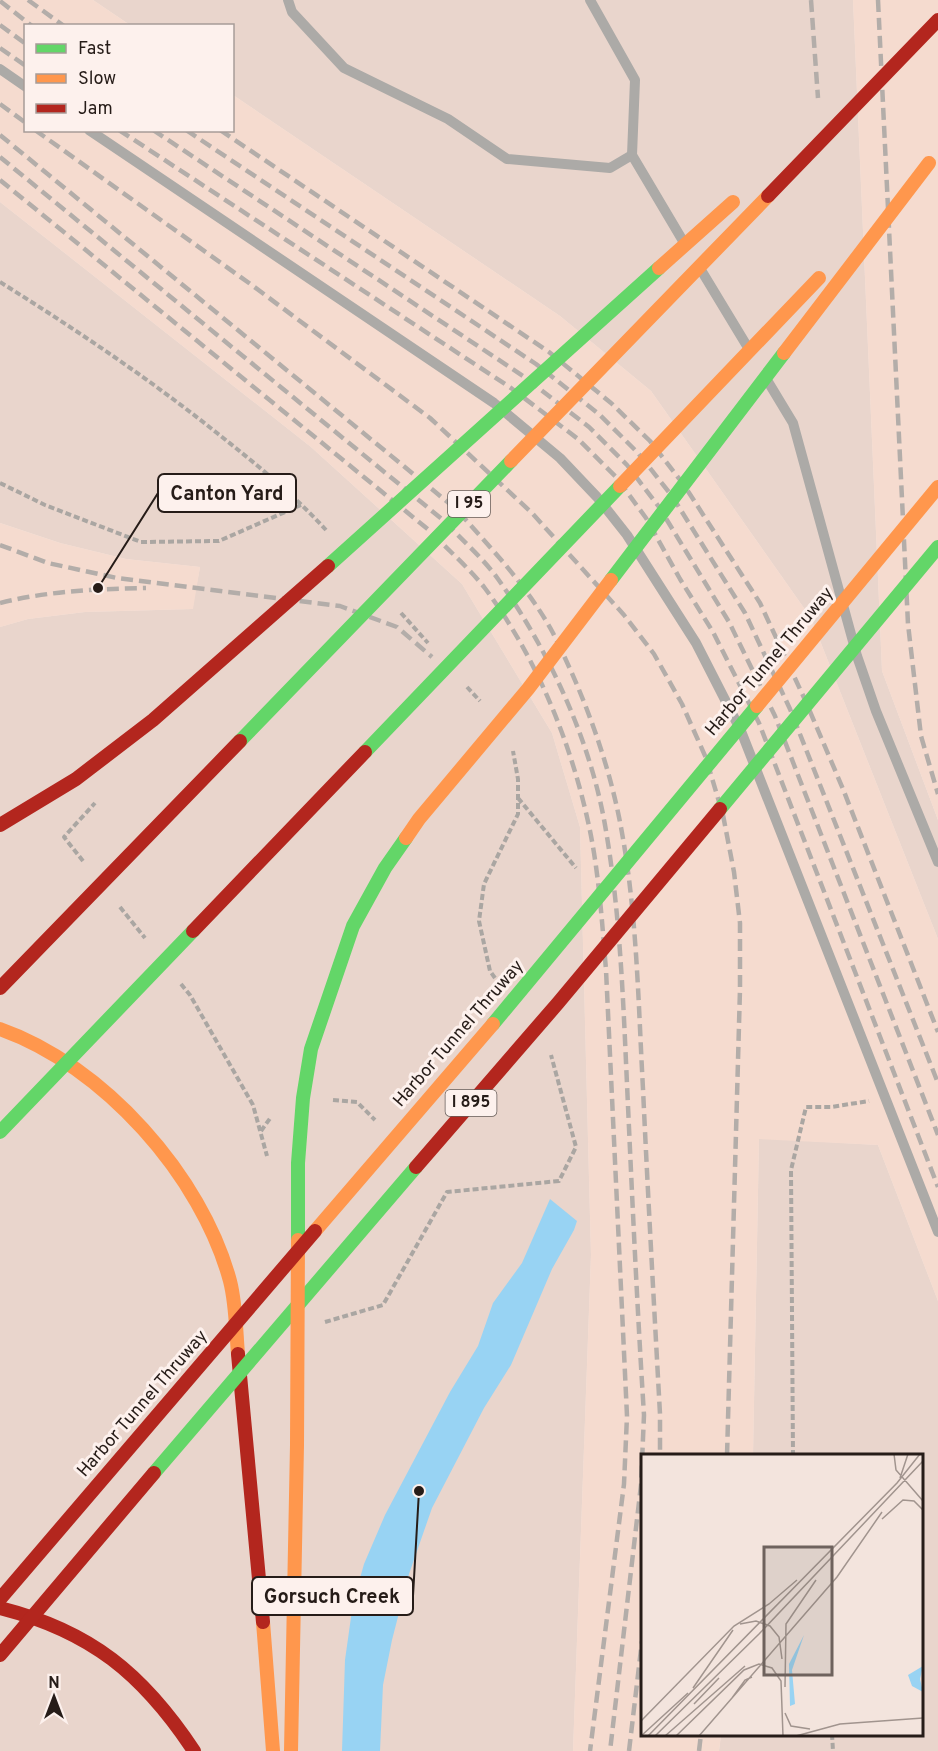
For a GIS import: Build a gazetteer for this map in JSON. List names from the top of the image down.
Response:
{
  "streets": {
    "highway": ["I 95", "Harbor Tunnel Thruway", "I 895"]
  },
  "places": ["Canton Yard", "Gorsuch Creek"],
  "legend": ["Fast", "Slow", "Jam"],
  "north": "top"
}
